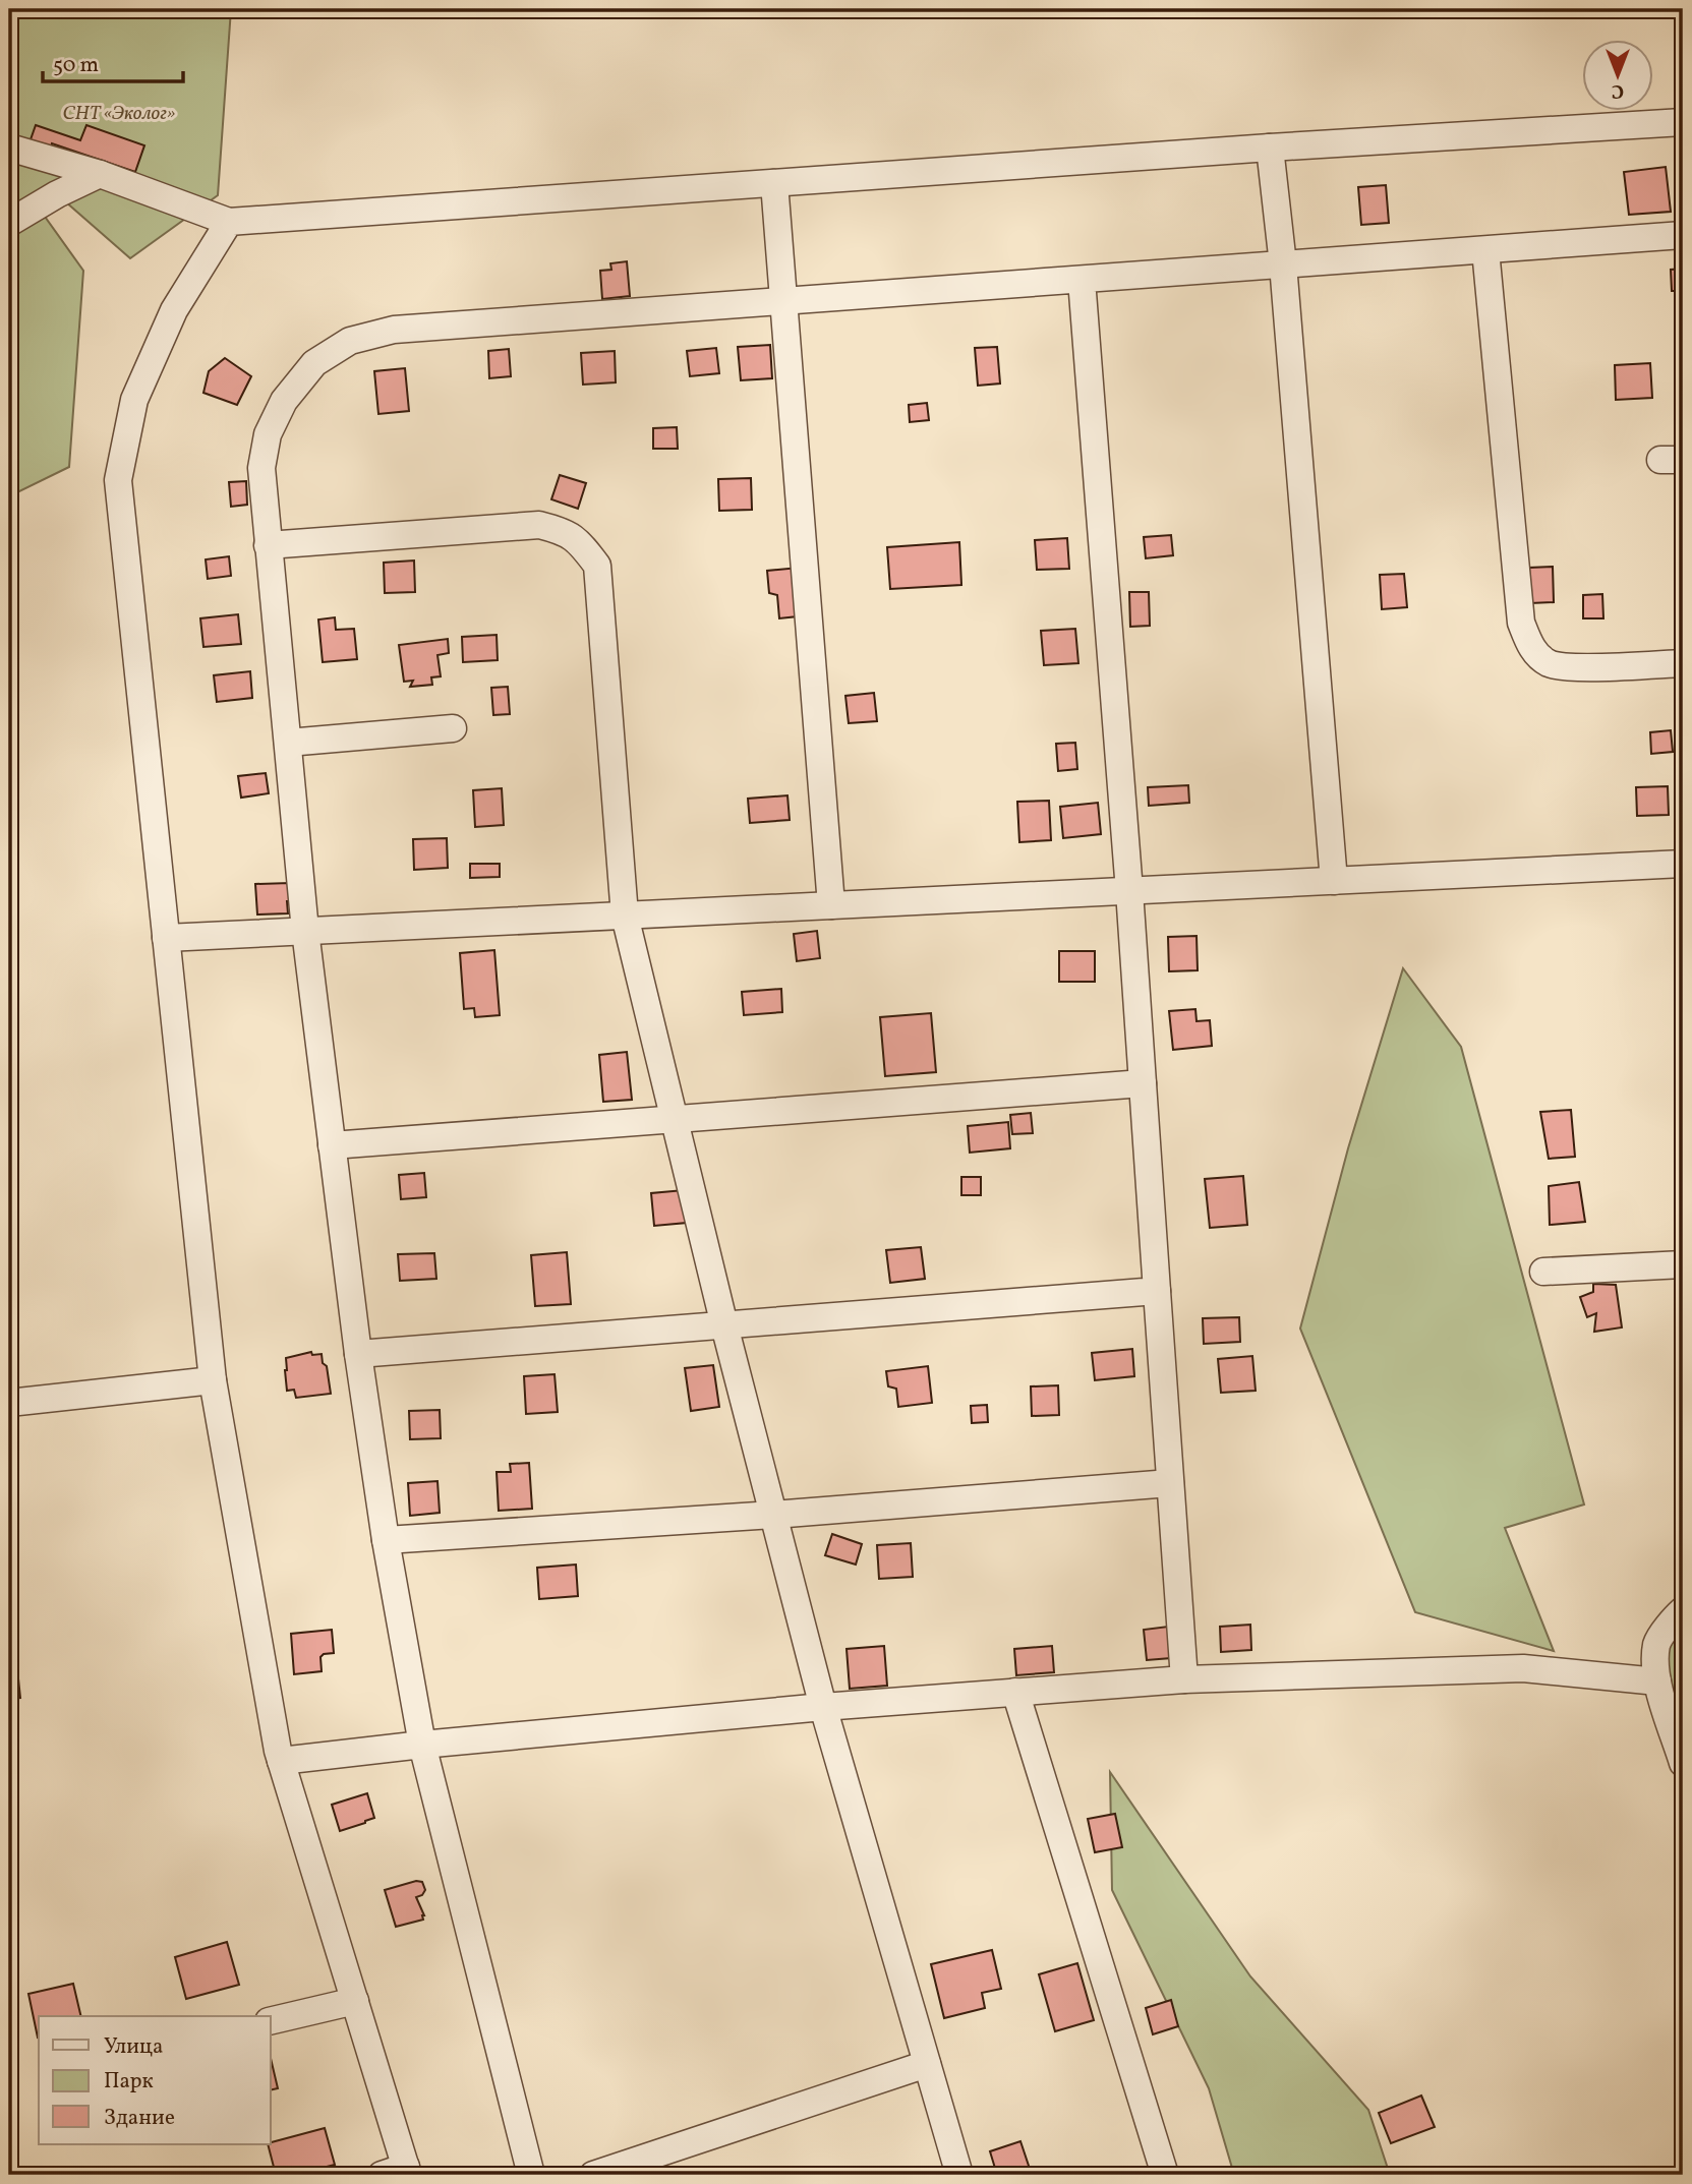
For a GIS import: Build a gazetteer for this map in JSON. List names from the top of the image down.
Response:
{
  "parks": ["СНТ «Эколог»"],
  "legend": ["Улица", "Парк", "Здание"],
  "scale_bar": "50 m",
  "north": "bottom"
}
